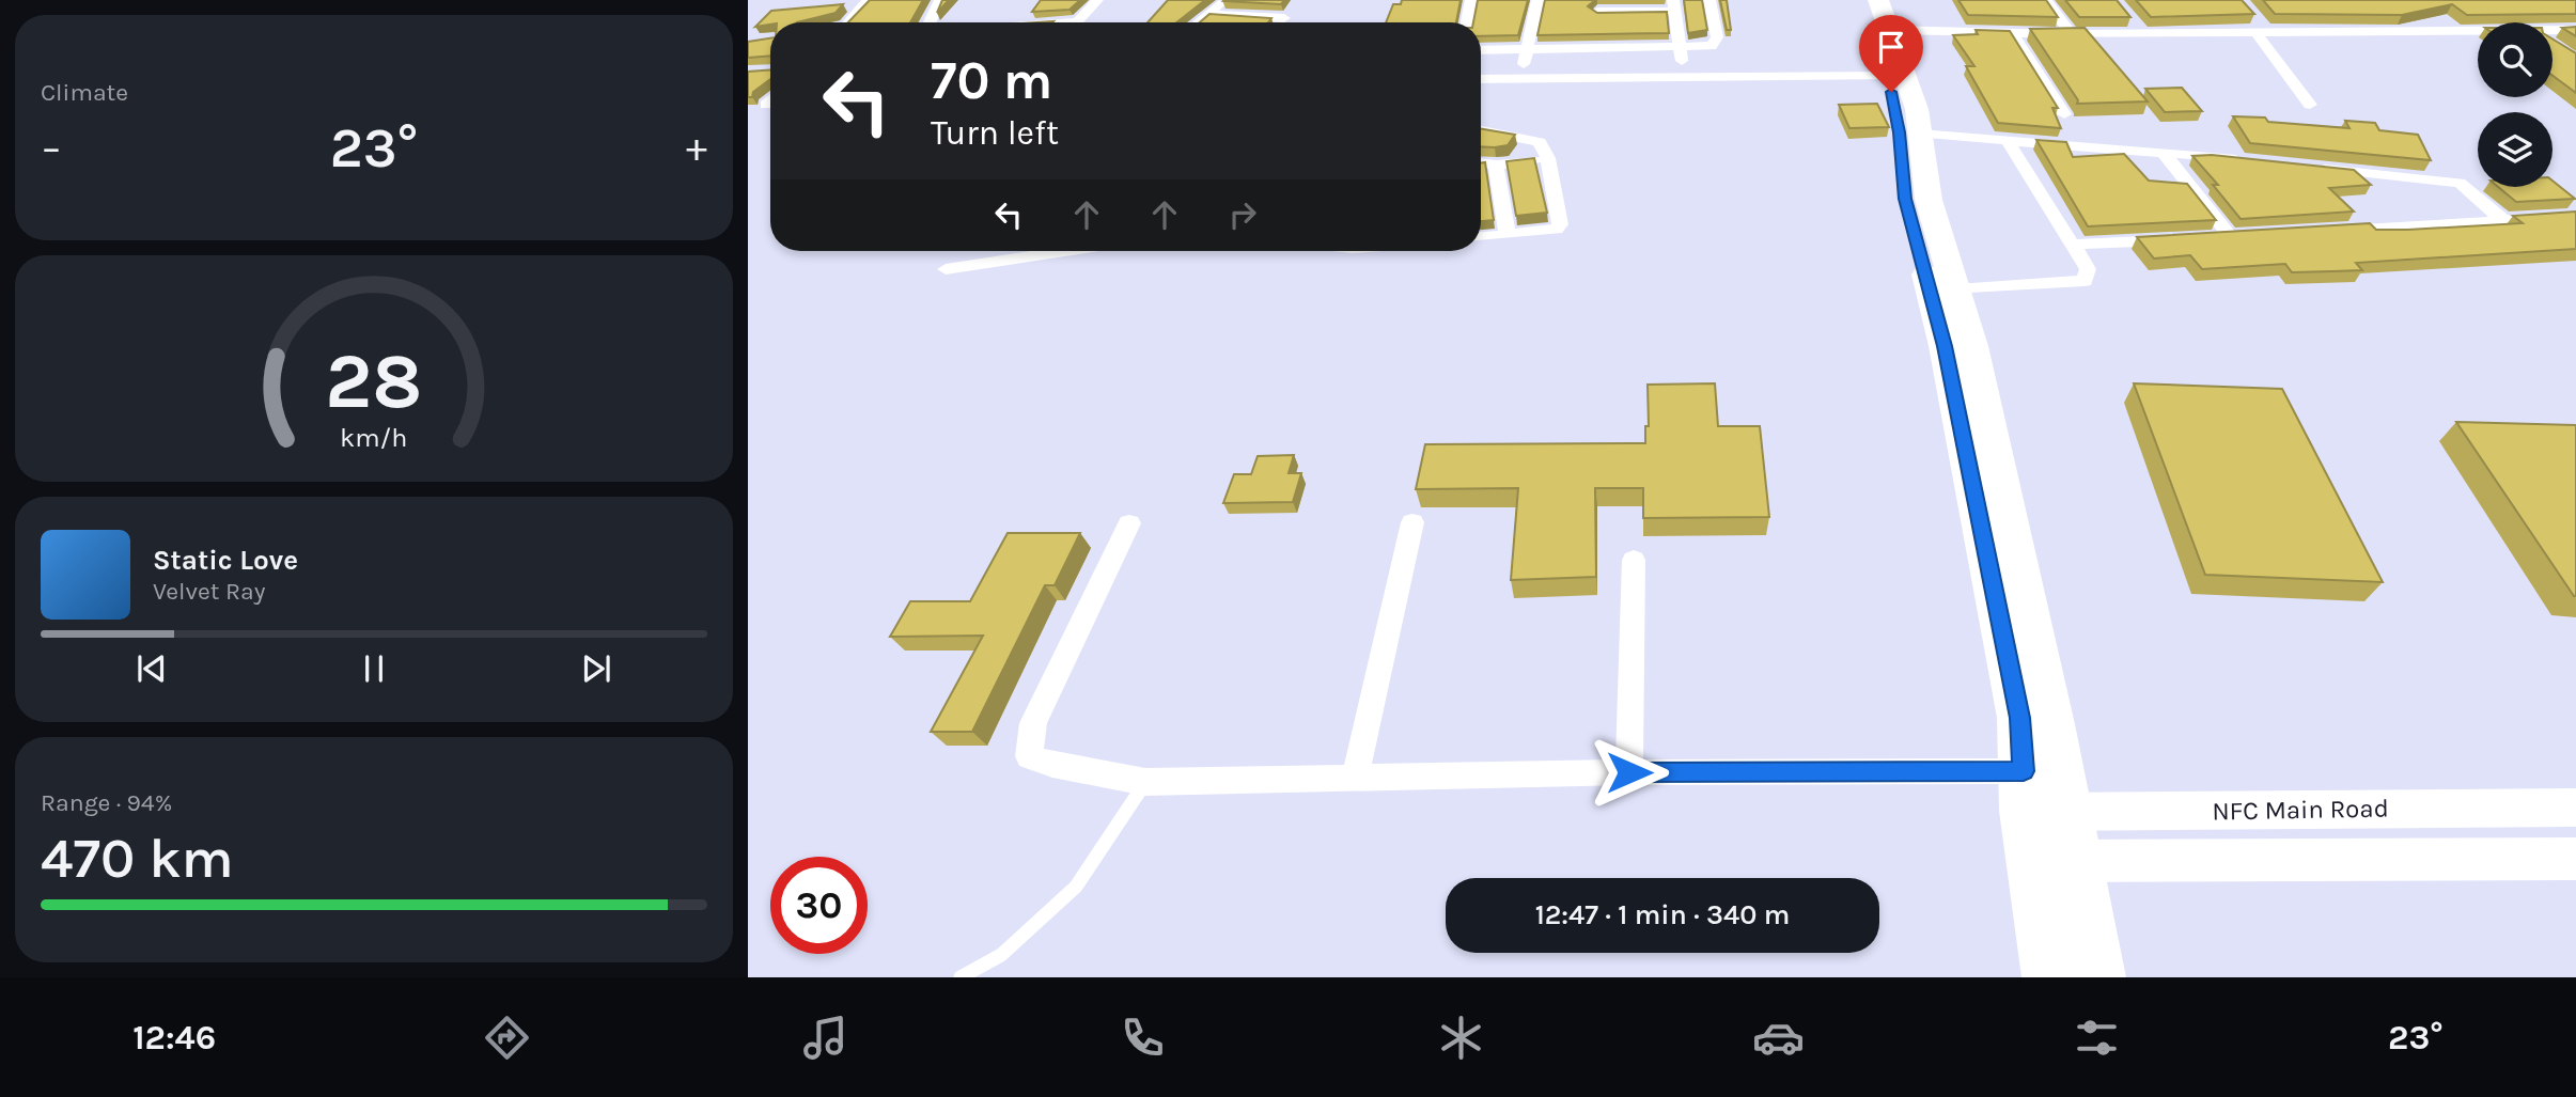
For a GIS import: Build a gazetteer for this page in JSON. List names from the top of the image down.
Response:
{
  "streets": {
    "main road": ["NFC Main Road"]
  },
  "page": {
    "tile": [
      "Climate",
      ["Range · 94%", "470 km"]
    ],
    "turn": ["70 m", "Turn left"],
    "heat": ["−", "23°", "+"],
    "song": ["Static Love", "Velvet Ray"],
    "limit": "30",
    "trip": "12:47 · 1 min · 340 m",
    "tabs": ["12:46", "23°"],
    "gauge": ["28", "km/h"]
  }
}
